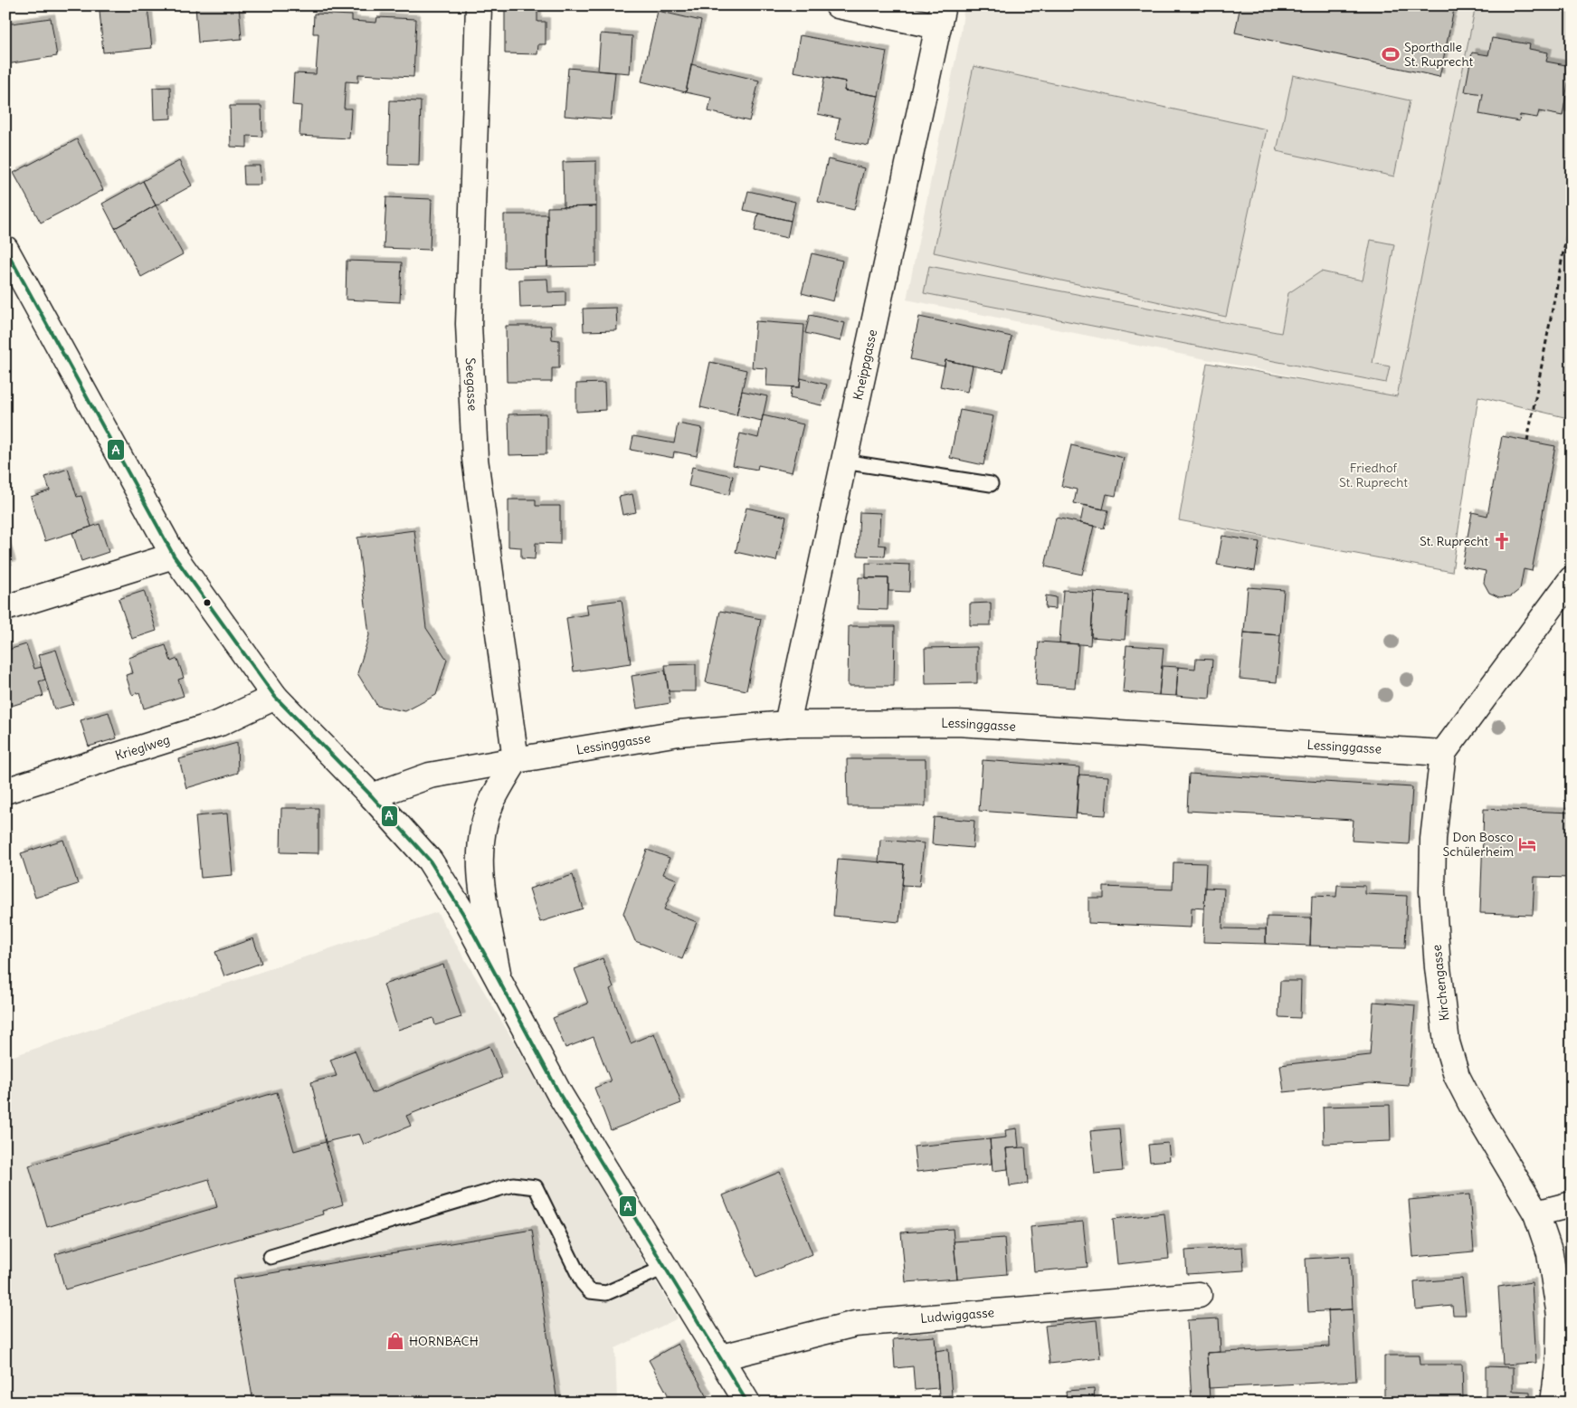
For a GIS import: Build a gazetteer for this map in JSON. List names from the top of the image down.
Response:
{
  "streets": {
    "street": [
      "Kneippgasse",
      "Seegasse",
      "Lessinggasse",
      "Krieglweg",
      "Kirchengasse",
      "Ludwiggasse"
    ]
  },
  "crossings": [
    ["Kneippgasse", "Lessinggasse"],
    ["Seegasse", "Lessinggasse"],
    ["Lessinggasse", "Kirchengasse"]
  ],
  "parks": ["Friedhof St. Ruprecht"],
  "places": {
    "sports": ["Sporthalle St. Ruprecht"],
    "church": ["St. Ruprecht"],
    "hotel": ["Don Bosco Schülerheim"],
    "shop": ["HORNBACH"]
  },
  "lines": ["transit line A"]
}
